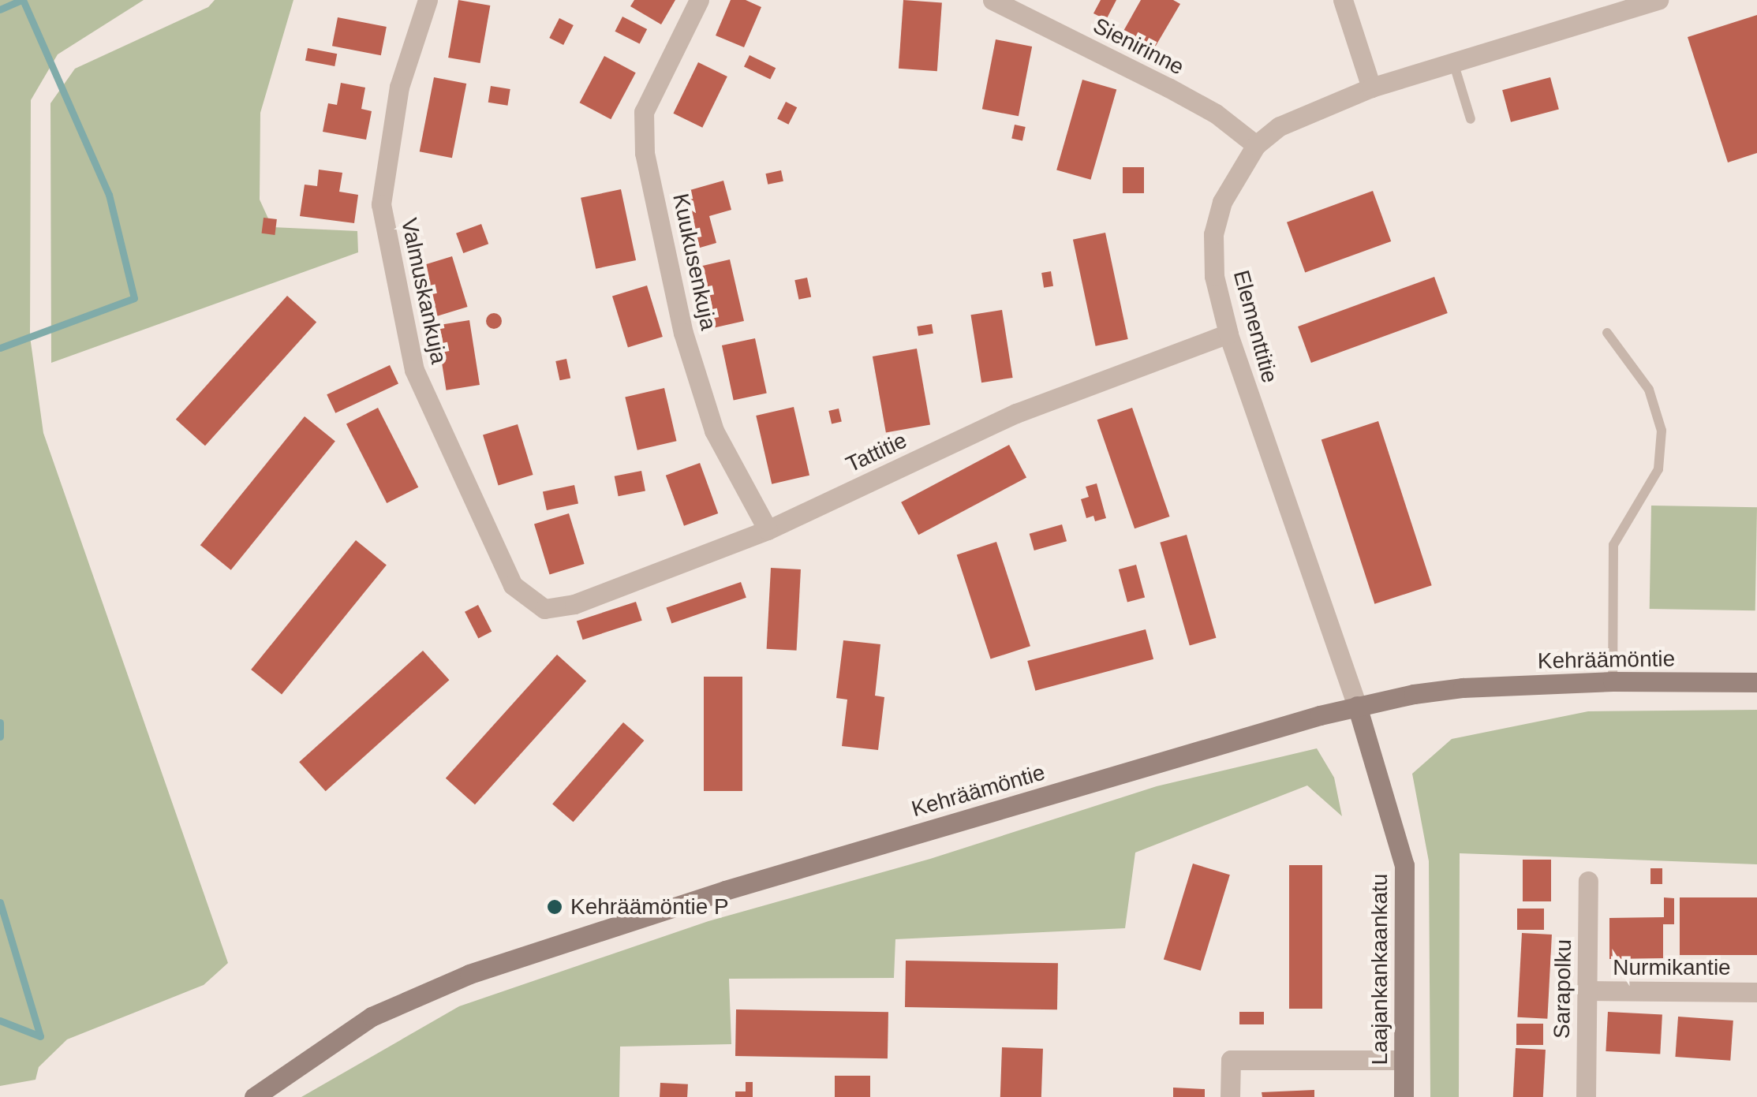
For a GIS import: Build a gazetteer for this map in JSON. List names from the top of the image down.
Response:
{
  "streets": {
    "street": [
      "Sienirinne",
      "Kuukusenkuja",
      "Valmuskankuja",
      "Elementtitie",
      "Tattitie",
      "Kehräämöntie",
      "Nurmikantie",
      "Laajankankaankatu",
      "Sarapolku"
    ]
  },
  "crossings": [
    ["Sienirinne", "Elementtitie"],
    ["Kuukusenkuja", "Tattitie"],
    ["Valmuskankuja", "Tattitie"],
    ["Elementtitie", "Tattitie"],
    ["Elementtitie", "Kehräämöntie"],
    ["Elementtitie", "Laajankankaankatu"],
    ["Kehräämöntie", "Laajankankaankatu"],
    ["Nurmikantie", "Sarapolku"]
  ],
  "places": ["Kehräämöntie P"]
}
